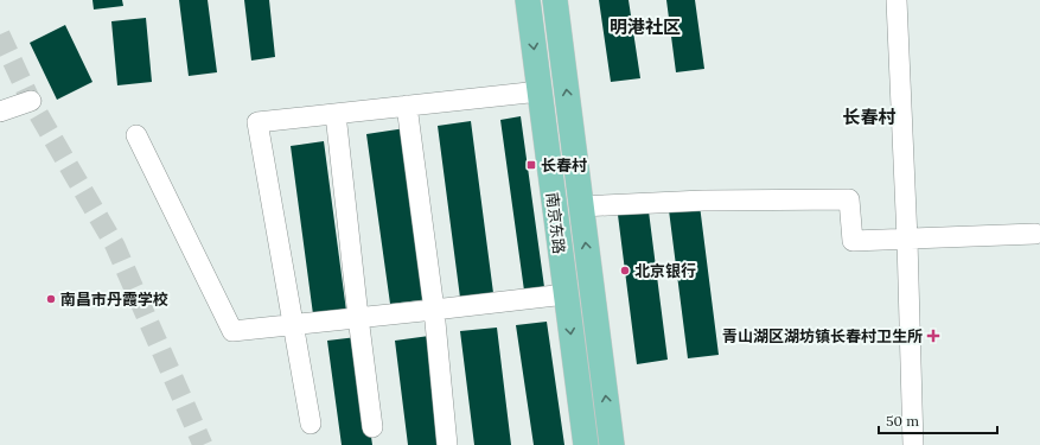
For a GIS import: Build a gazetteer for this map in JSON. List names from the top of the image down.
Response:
{
  "streets": {
    "main road": ["南京东路"]
  },
  "districts": ["明港社区", "长春村"],
  "places": {
    "transit": ["长春村"],
    "other": ["北京银行", "南昌市丹霞学校"],
    "health": ["青山湖区湖坊镇长春村卫生所"]
  },
  "scale_bar": "50 m"
}
